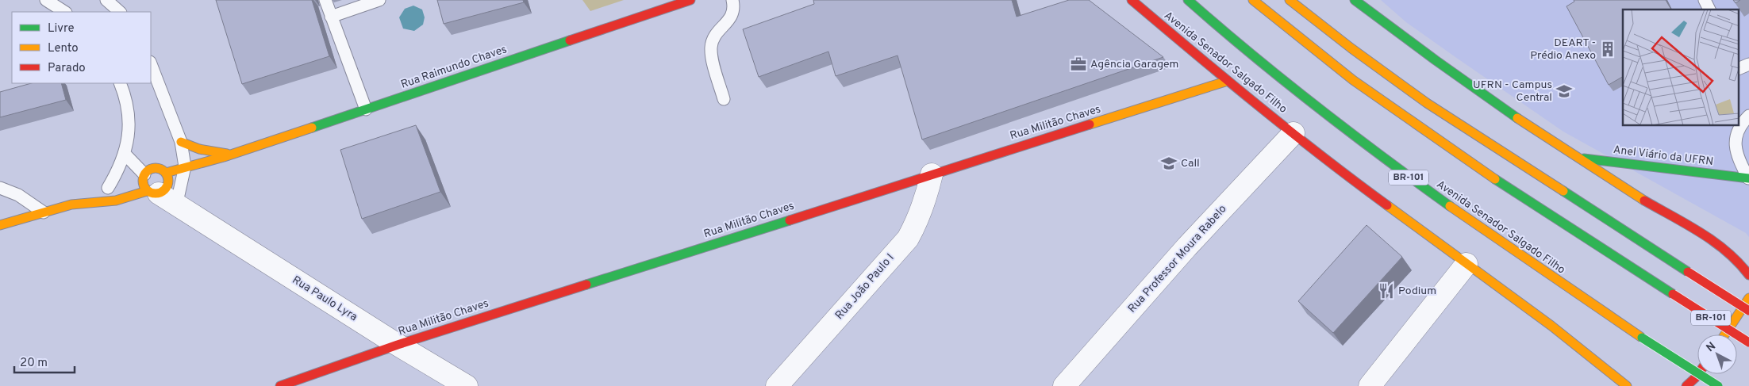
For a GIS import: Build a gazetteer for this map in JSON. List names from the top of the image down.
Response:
{
  "streets": {
    "main road": [
      "Avenida Senador Salgado Filho",
      "Rua Raimundo Chaves",
      "Rua Militão Chaves",
      "Anel Viário da UFRN",
      "BR-101"
    ],
    "street": ["Rua Professor Moura Rabelo", "Rua João Paulo I", "Rua Paulo Lyra"]
  },
  "crossings": [
    ["Avenida Senador Salgado Filho", "Rua Militão Chaves"],
    ["Avenida Senador Salgado Filho", "Rua Professor Moura Rabelo"],
    ["Rua Raimundo Chaves", "Rua Paulo Lyra"],
    ["Rua Militão Chaves", "Rua João Paulo I"],
    ["Rua Militão Chaves", "Rua Paulo Lyra"]
  ],
  "places": {
    "building": ["DEART - Prédio Anexo"],
    "office": ["Agência Garagem"],
    "school or university": ["UFRN - Campus Central", "Call"],
    "restaurant": ["Podium"]
  },
  "legend": ["Livre", "Lento", "Parado"],
  "scale_bar": "20 m",
  "north": "top left"
}
